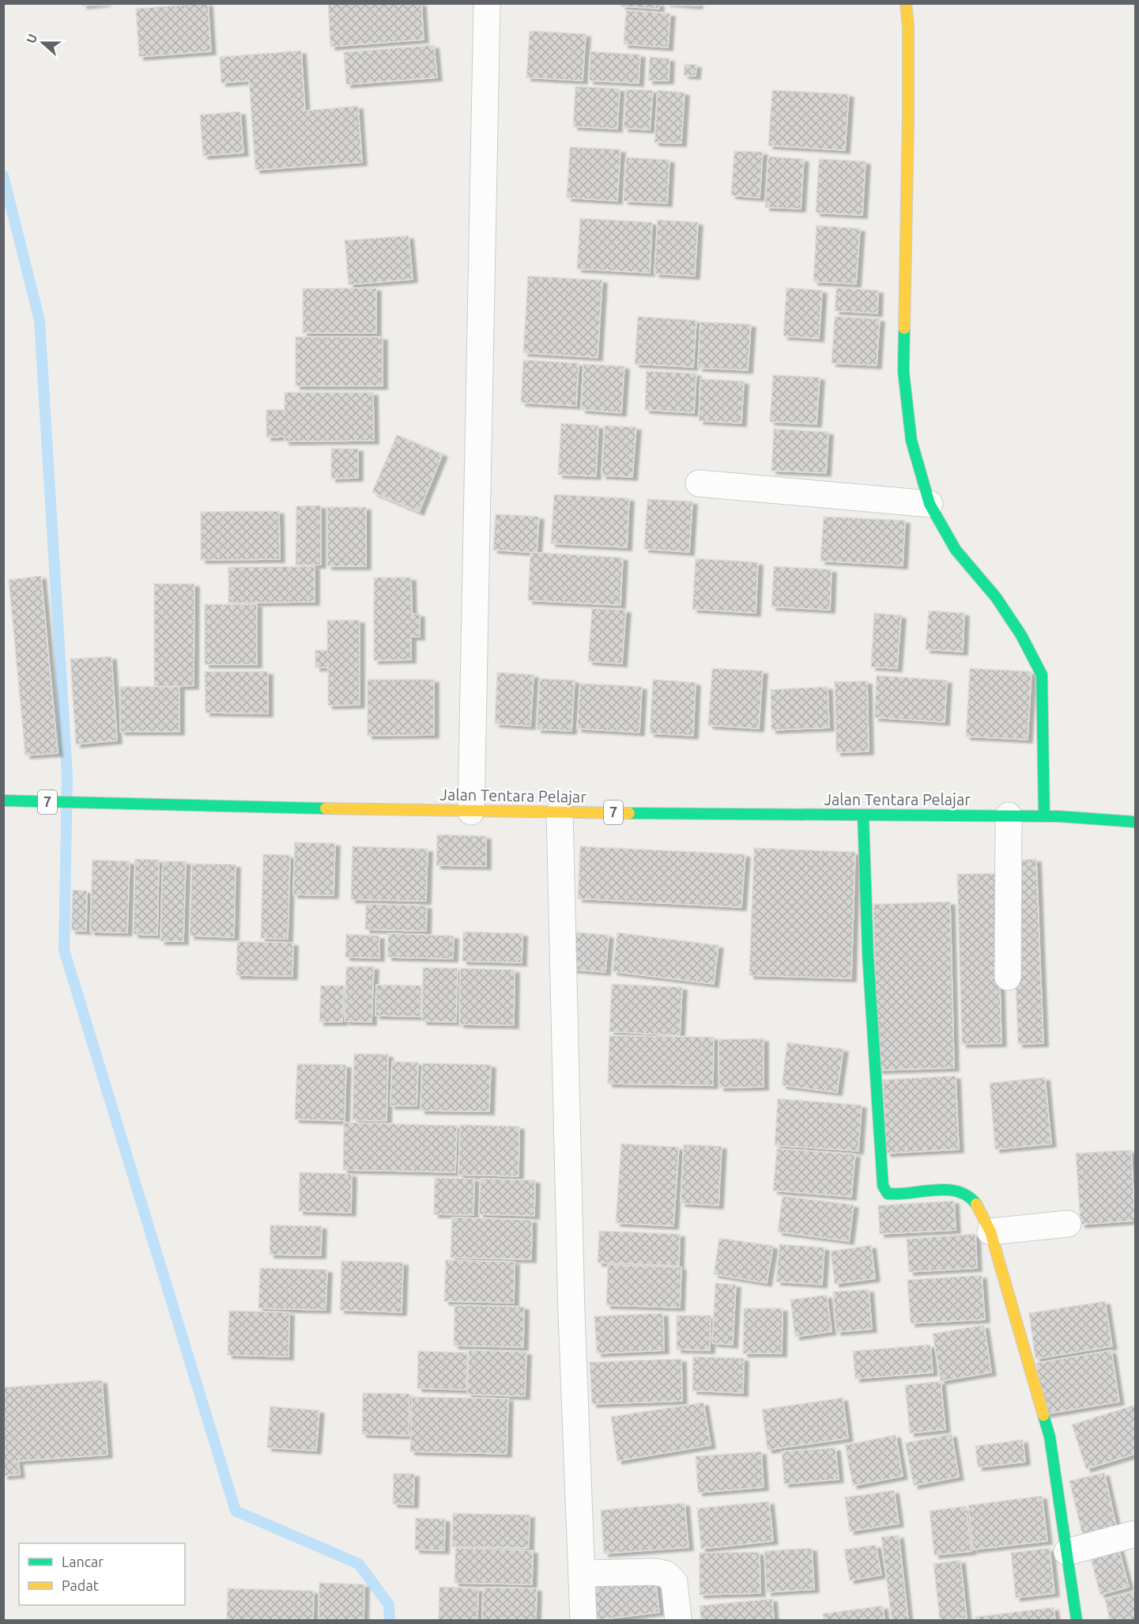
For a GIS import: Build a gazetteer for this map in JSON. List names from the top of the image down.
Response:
{
  "streets": {
    "main road": ["Jalan Tentara Pelajar", "7"]
  },
  "legend": ["Lancar", "Padat"],
  "north": "left"
}
